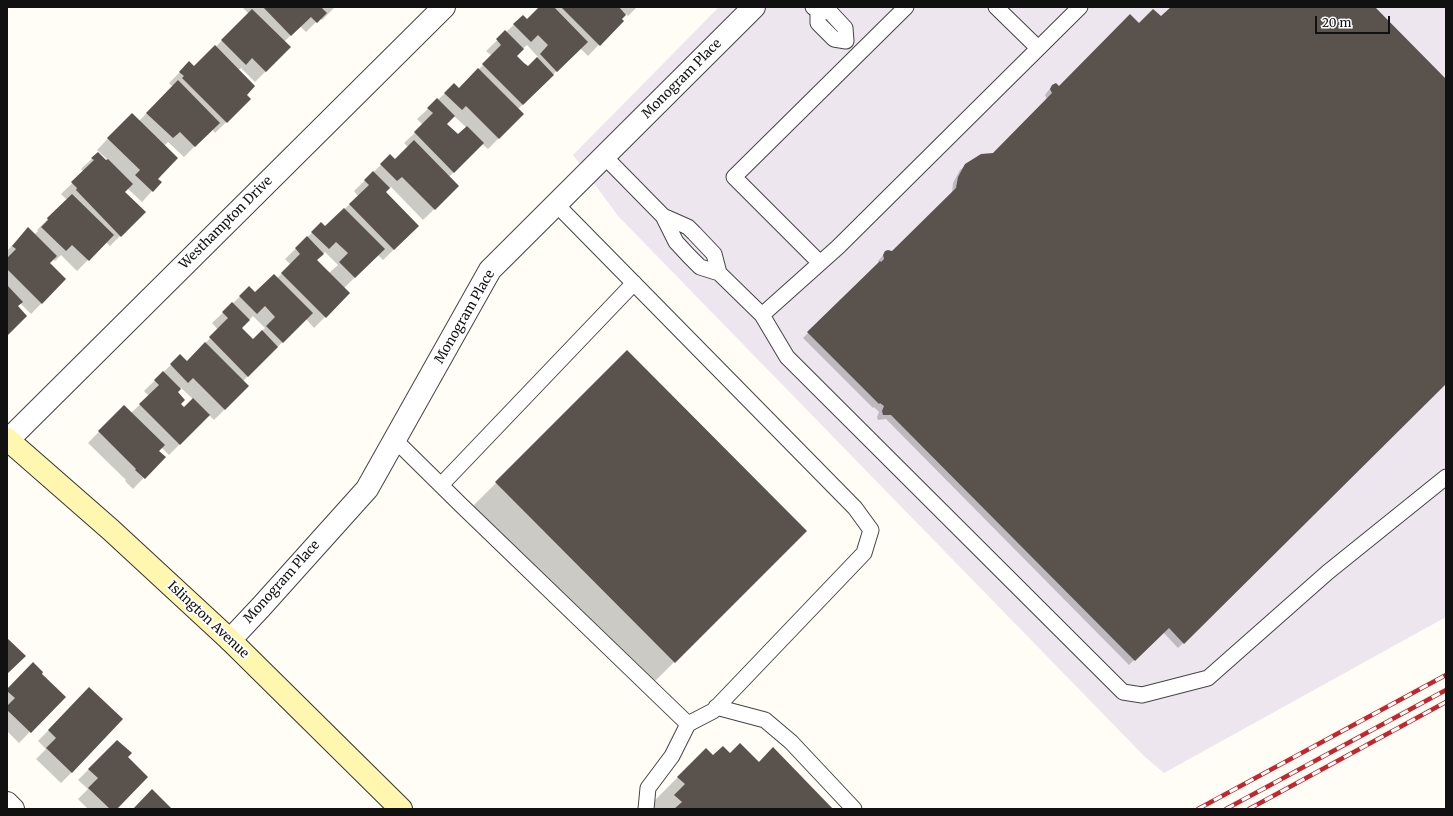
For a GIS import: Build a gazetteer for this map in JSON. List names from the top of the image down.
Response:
{
  "streets": {
    "main road": ["Islington Avenue"],
    "street": ["Monogram Place", "Westhampton Drive"]
  },
  "crossings": [
    ["Monogram Place", "Islington Avenue"],
    ["Westhampton Drive", "Islington Avenue"]
  ],
  "scale_bar": "20 m"
}
